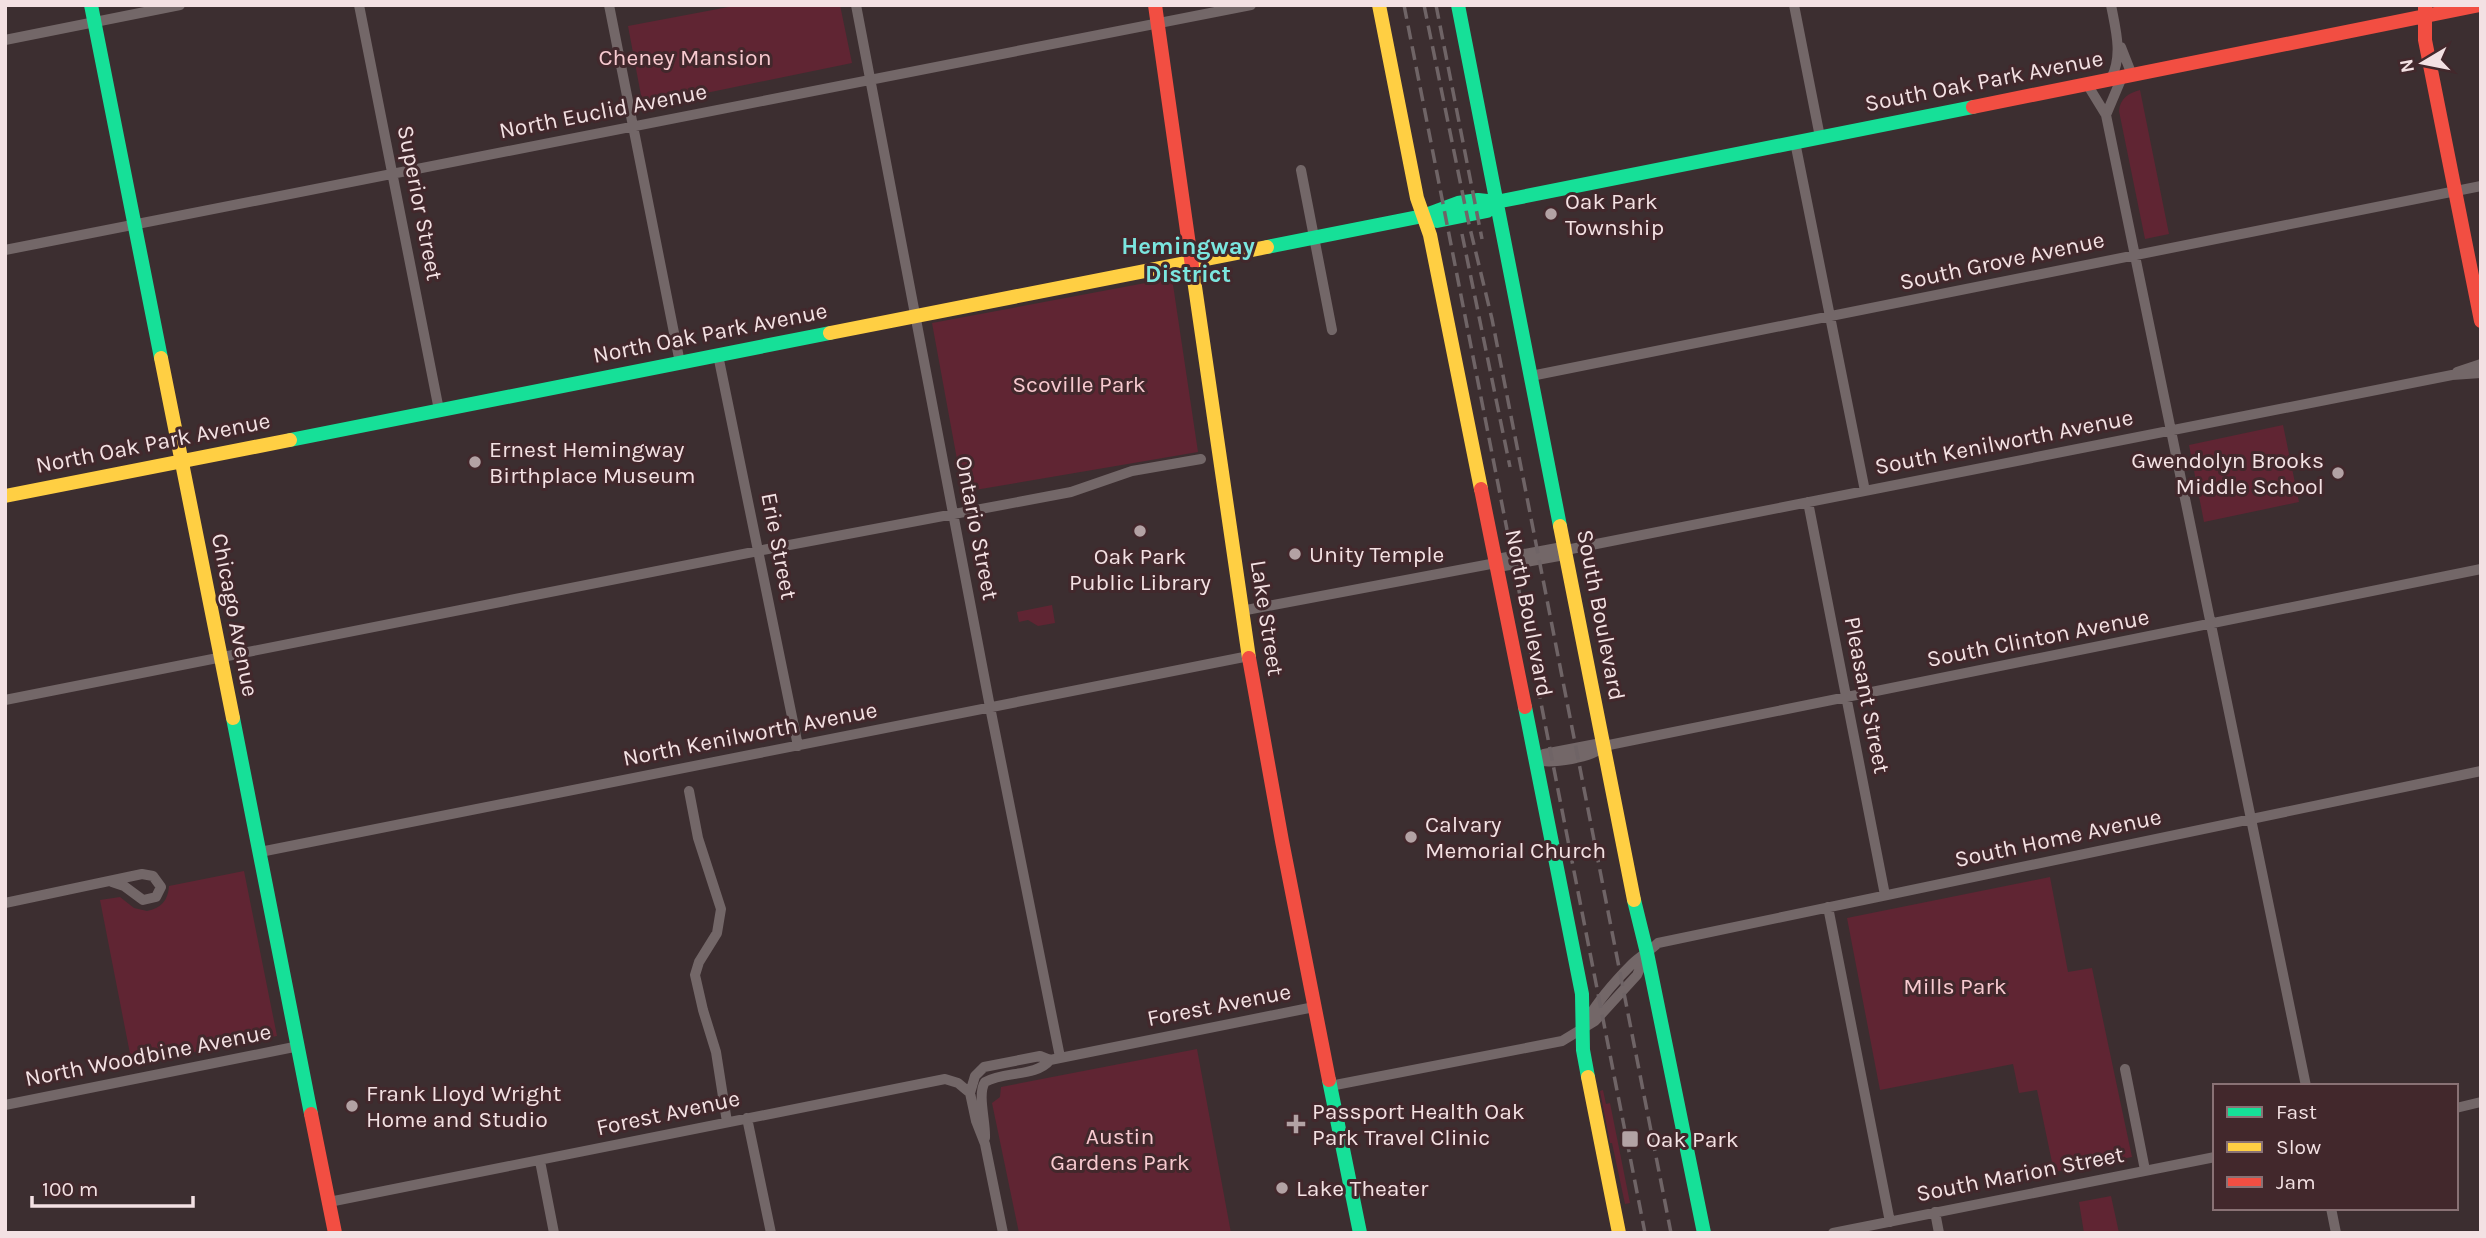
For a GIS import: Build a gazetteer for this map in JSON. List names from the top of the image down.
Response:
{
  "streets": {
    "street": [
      "South Oak Park Avenue",
      "North Euclid Avenue",
      "Superior Street",
      "South Grove Avenue",
      "North Oak Park Avenue",
      "South Kenilworth Avenue",
      "Ontario Street",
      "Erie Street",
      "North Boulevard",
      "Chicago Avenue",
      "South Boulevard",
      "Lake Street",
      "South Clinton Avenue",
      "Pleasant Street",
      "North Kenilworth Avenue",
      "South Home Avenue",
      "Forest Avenue",
      "North Woodbine Avenue",
      "South Marion Street"
    ]
  },
  "crossings": [
    ["South Oak Park Avenue", "North Oak Park Avenue"],
    ["South Oak Park Avenue", "South Boulevard"],
    ["North Euclid Avenue", "Superior Street"],
    ["North Euclid Avenue", "Ontario Street"],
    ["North Euclid Avenue", "Chicago Avenue"],
    ["North Euclid Avenue", "Lake Street"],
    ["Superior Street", "North Oak Park Avenue"],
    ["South Grove Avenue", "South Boulevard"],
    ["North Oak Park Avenue", "Ontario Street"],
    ["North Oak Park Avenue", "Erie Street"],
    ["North Oak Park Avenue", "North Boulevard"],
    ["North Oak Park Avenue", "Chicago Avenue"],
    ["North Oak Park Avenue", "South Boulevard"],
    ["North Oak Park Avenue", "Lake Street"],
    ["South Kenilworth Avenue", "South Boulevard"],
    ["South Kenilworth Avenue", "Pleasant Street"],
    ["Ontario Street", "North Kenilworth Avenue"],
    ["Ontario Street", "Forest Avenue"],
    ["Erie Street", "North Kenilworth Avenue"],
    ["North Boulevard", "South Clinton Avenue"],
    ["North Boulevard", "South Home Avenue"],
    ["Chicago Avenue", "North Kenilworth Avenue"],
    ["Chicago Avenue", "Forest Avenue"],
    ["Chicago Avenue", "North Woodbine Avenue"],
    ["South Boulevard", "South Clinton Avenue"],
    ["South Boulevard", "South Home Avenue"],
    ["Lake Street", "North Kenilworth Avenue"],
    ["Lake Street", "Forest Avenue"],
    ["South Clinton Avenue", "Pleasant Street"],
    ["Pleasant Street", "South Home Avenue"]
  ],
  "districts": ["Hemingway District"],
  "parks": [
    "Cheney Mansion",
    "Scoville Park",
    "Mills Park",
    "Austin Gardens Park"
  ],
  "places": {
    "other": [
      "Oak Park Township",
      "Ernest Hemingway Birthplace Museum",
      "Gwendolyn Brooks Middle School",
      "Oak Park Public Library",
      "Unity Temple",
      "Calvary Memorial Church",
      "Frank Lloyd Wright Home and Studio",
      "Lake Theater"
    ],
    "health": ["Passport Health Oak Park Travel Clinic"],
    "transit": ["Oak Park"]
  },
  "legend": ["Fast", "Slow", "Jam"],
  "scale_bar": "100 m",
  "north": "left"
}
